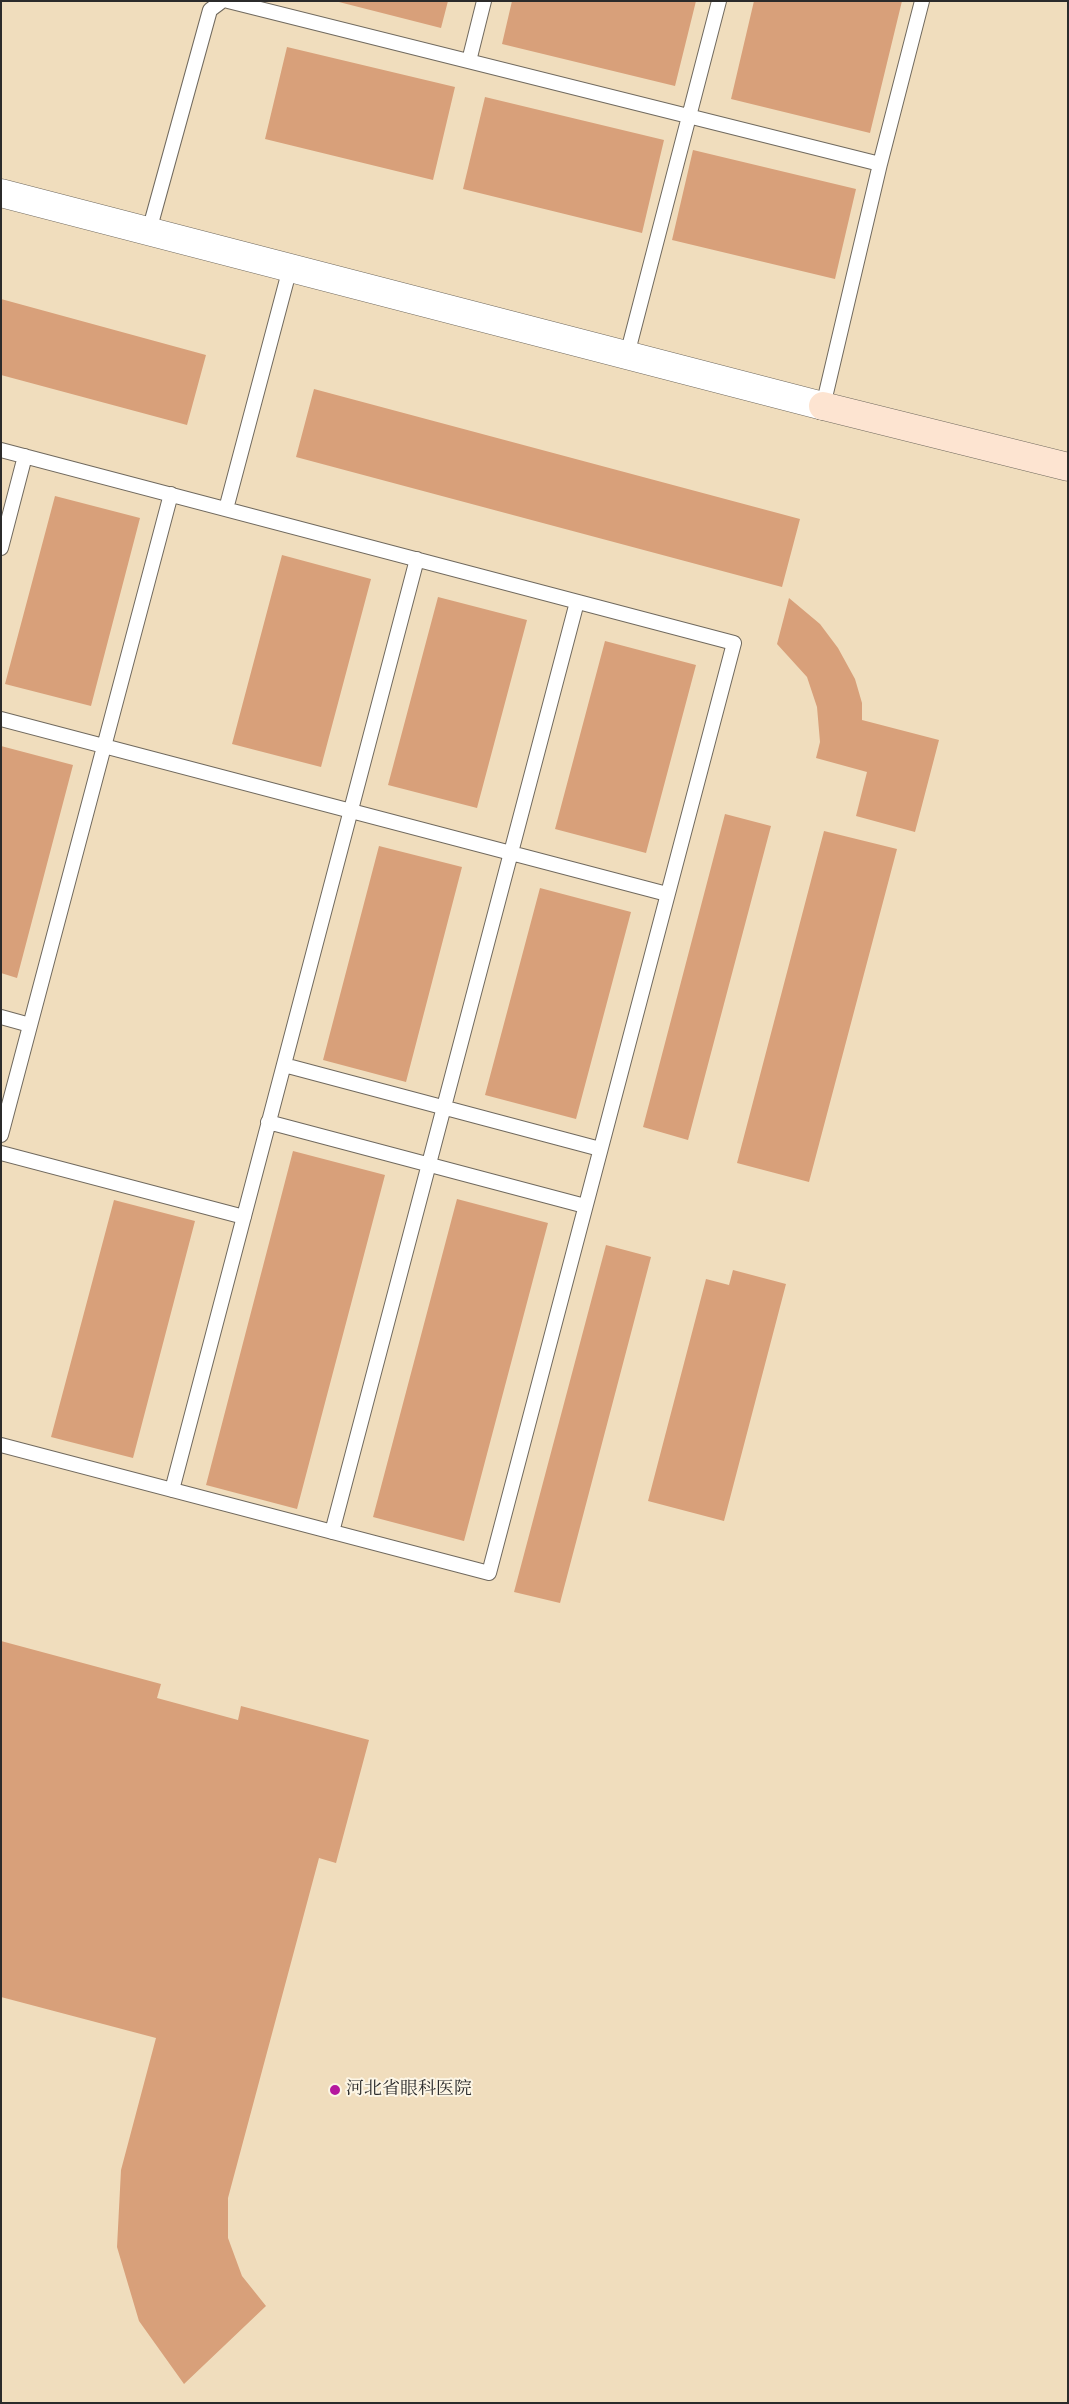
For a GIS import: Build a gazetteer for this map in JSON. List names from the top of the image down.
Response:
{
  "places": ["河北省眼科医院"]
}
